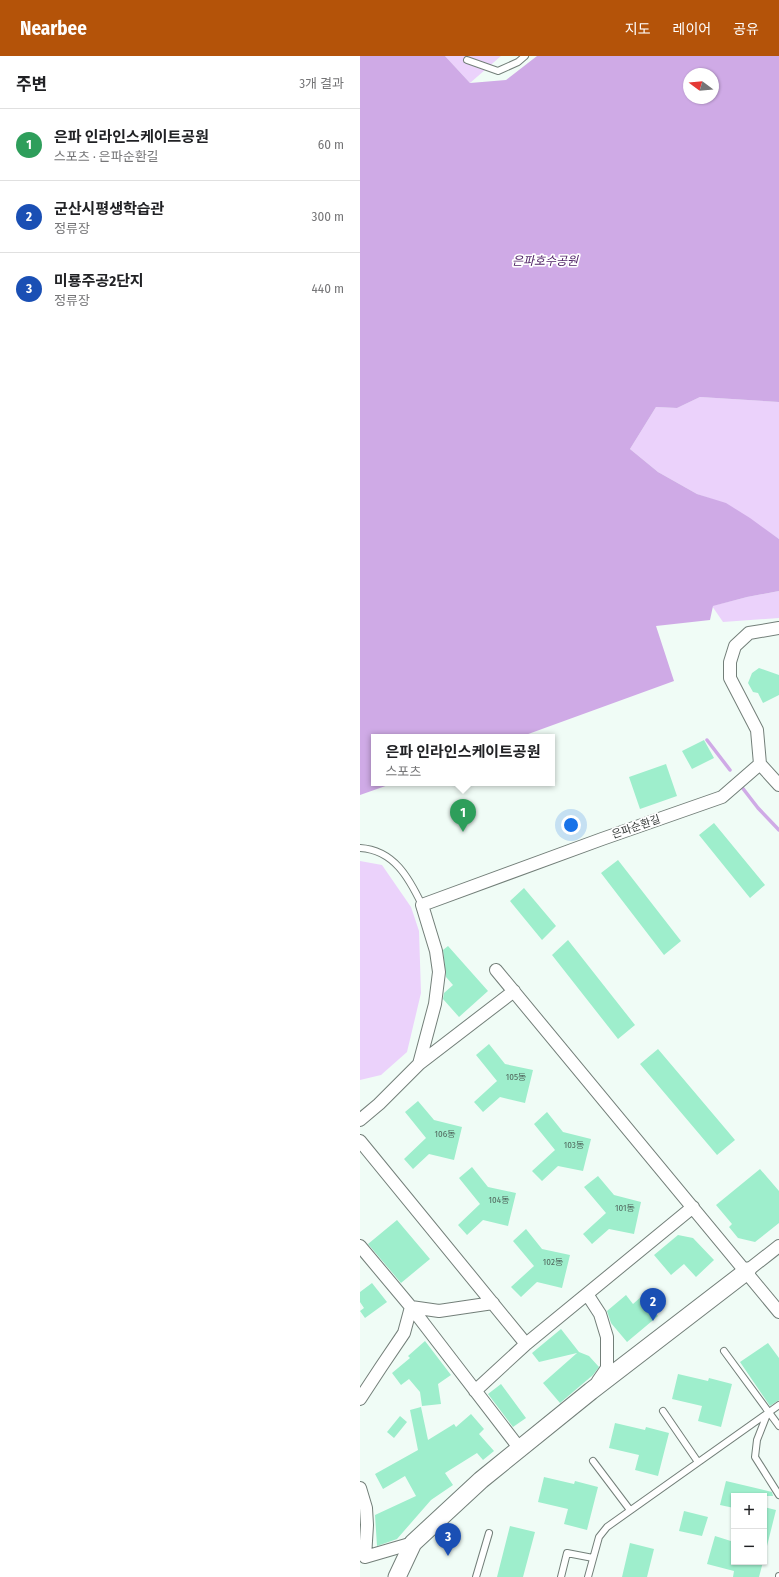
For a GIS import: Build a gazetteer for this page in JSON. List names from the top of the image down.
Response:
{
  "streets": {
    "street": ["은파순환길"]
  },
  "water": ["은파호수공원"],
  "house_numbers": [
    "105동",
    "106동",
    "103동",
    "104동",
    "101동",
    "102동"
  ],
  "north": "left",
  "page": {
    "header": "Nearbee",
    "nav": ["지도", "레이어", "공유"],
    "heading": ["주변", "3개 결과"],
    "list": [
      {
        "mark": "1",
        "name": "은파 인라인스케이트공원",
        "note": "스포츠 · 은파순환길",
        "value": "60 m"
      },
      {
        "mark": "2",
        "name": "군산시평생학습관",
        "note": "정류장",
        "value": "300 m"
      },
      {
        "mark": "3",
        "name": "미룡주공2단지",
        "note": "정류장",
        "value": "440 m"
      }
    ],
    "popup": ["은파 인라인스케이트공원", "스포츠"],
    "pins": ["1", "2", "3"],
    "map_buttons": ["+", "−"]
  }
}
